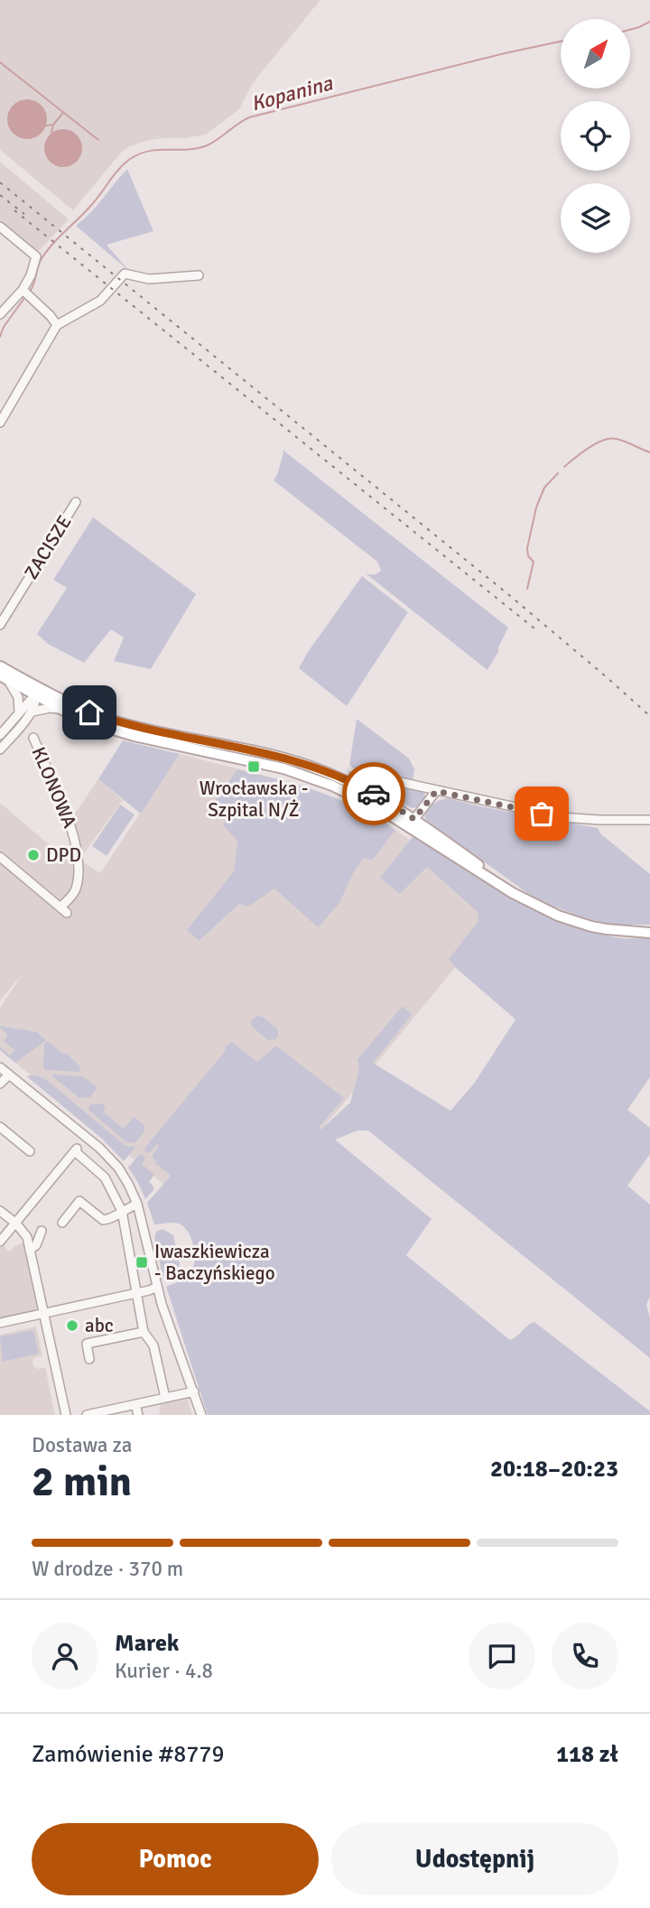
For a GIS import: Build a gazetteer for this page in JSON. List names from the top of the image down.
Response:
{
  "streets": {
    "street": ["ZACISZE", "KLONOWA"]
  },
  "water": ["Kopanina"],
  "places": {
    "transit": ["Wrocławska - Szpital N/Ż", "Iwaszkiewicza - Baczyńskiego"],
    "other": ["DPD", "abc"]
  },
  "north": "top right",
  "page": {
    "heading": ["2 min", "Dostawa za", "20:18–20:23"],
    "panel": [
      "Marek",
      "Kurier · 4.8",
      "Zamówienie #8779",
      "118 zł"
    ],
    "bar": "W drodze · 370 m",
    "buttons": ["Pomoc", "Udostępnij"]
  }
}
